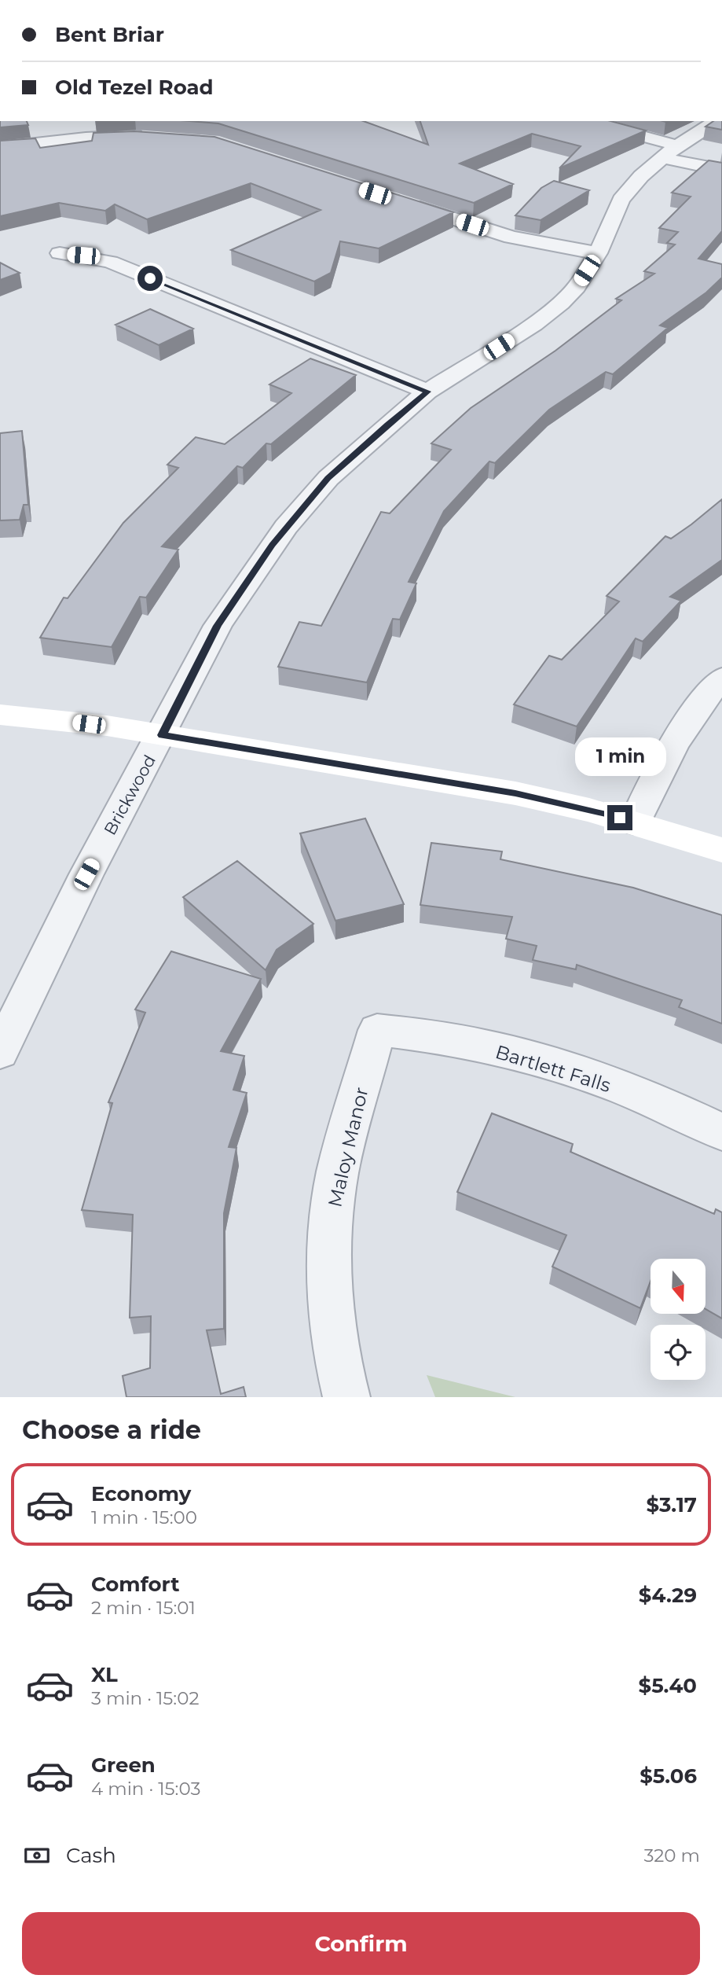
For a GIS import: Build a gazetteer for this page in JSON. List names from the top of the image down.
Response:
{
  "streets": {
    "street": ["Brickwood", "Bartlett Falls", "Maloy Manor"]
  },
  "crossings": [
    ["Bartlett Falls", "Maloy Manor"]
  ],
  "north": "bottom",
  "page": {
    "banner": ["Bent Briar", "Old Tezel Road"],
    "bubble": "1 min",
    "heading": "Choose a ride",
    "list": [
      {
        "name": "Economy",
        "note": "1 min · 15:00",
        "value": "$3.17"
      },
      {
        "name": "Comfort",
        "note": "2 min · 15:01",
        "value": "$4.29"
      },
      {
        "name": "XL",
        "note": "3 min · 15:02",
        "value": "$5.40"
      },
      {
        "name": "Green",
        "note": "4 min · 15:03",
        "value": "$5.06"
      }
    ],
    "pay": ["Cash", "320 m"],
    "buttons": "Confirm"
  }
}
